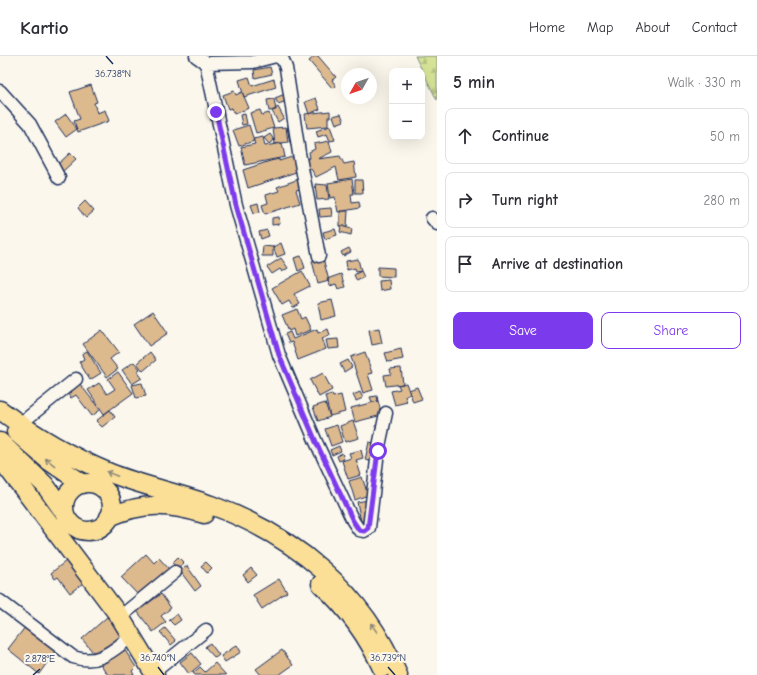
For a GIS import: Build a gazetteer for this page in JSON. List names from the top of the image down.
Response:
{
  "north": "bottom left",
  "page": {
    "header": "Kartio",
    "nav": [
      "Home",
      "Map",
      "About",
      "Contact"
    ],
    "heading": ["5 min", "Walk · 330 m"],
    "map_buttons": ["+", "−"],
    "list": [
      ["Continue", "50 m"],
      ["Turn right", "280 m"],
      "Arrive at destination"
    ],
    "buttons": ["Save", "Share"]
  },
  "coordinates": [
    "36.738°N",
    "36.740°N",
    "36.739°N",
    "2.878°E"
  ]
}
